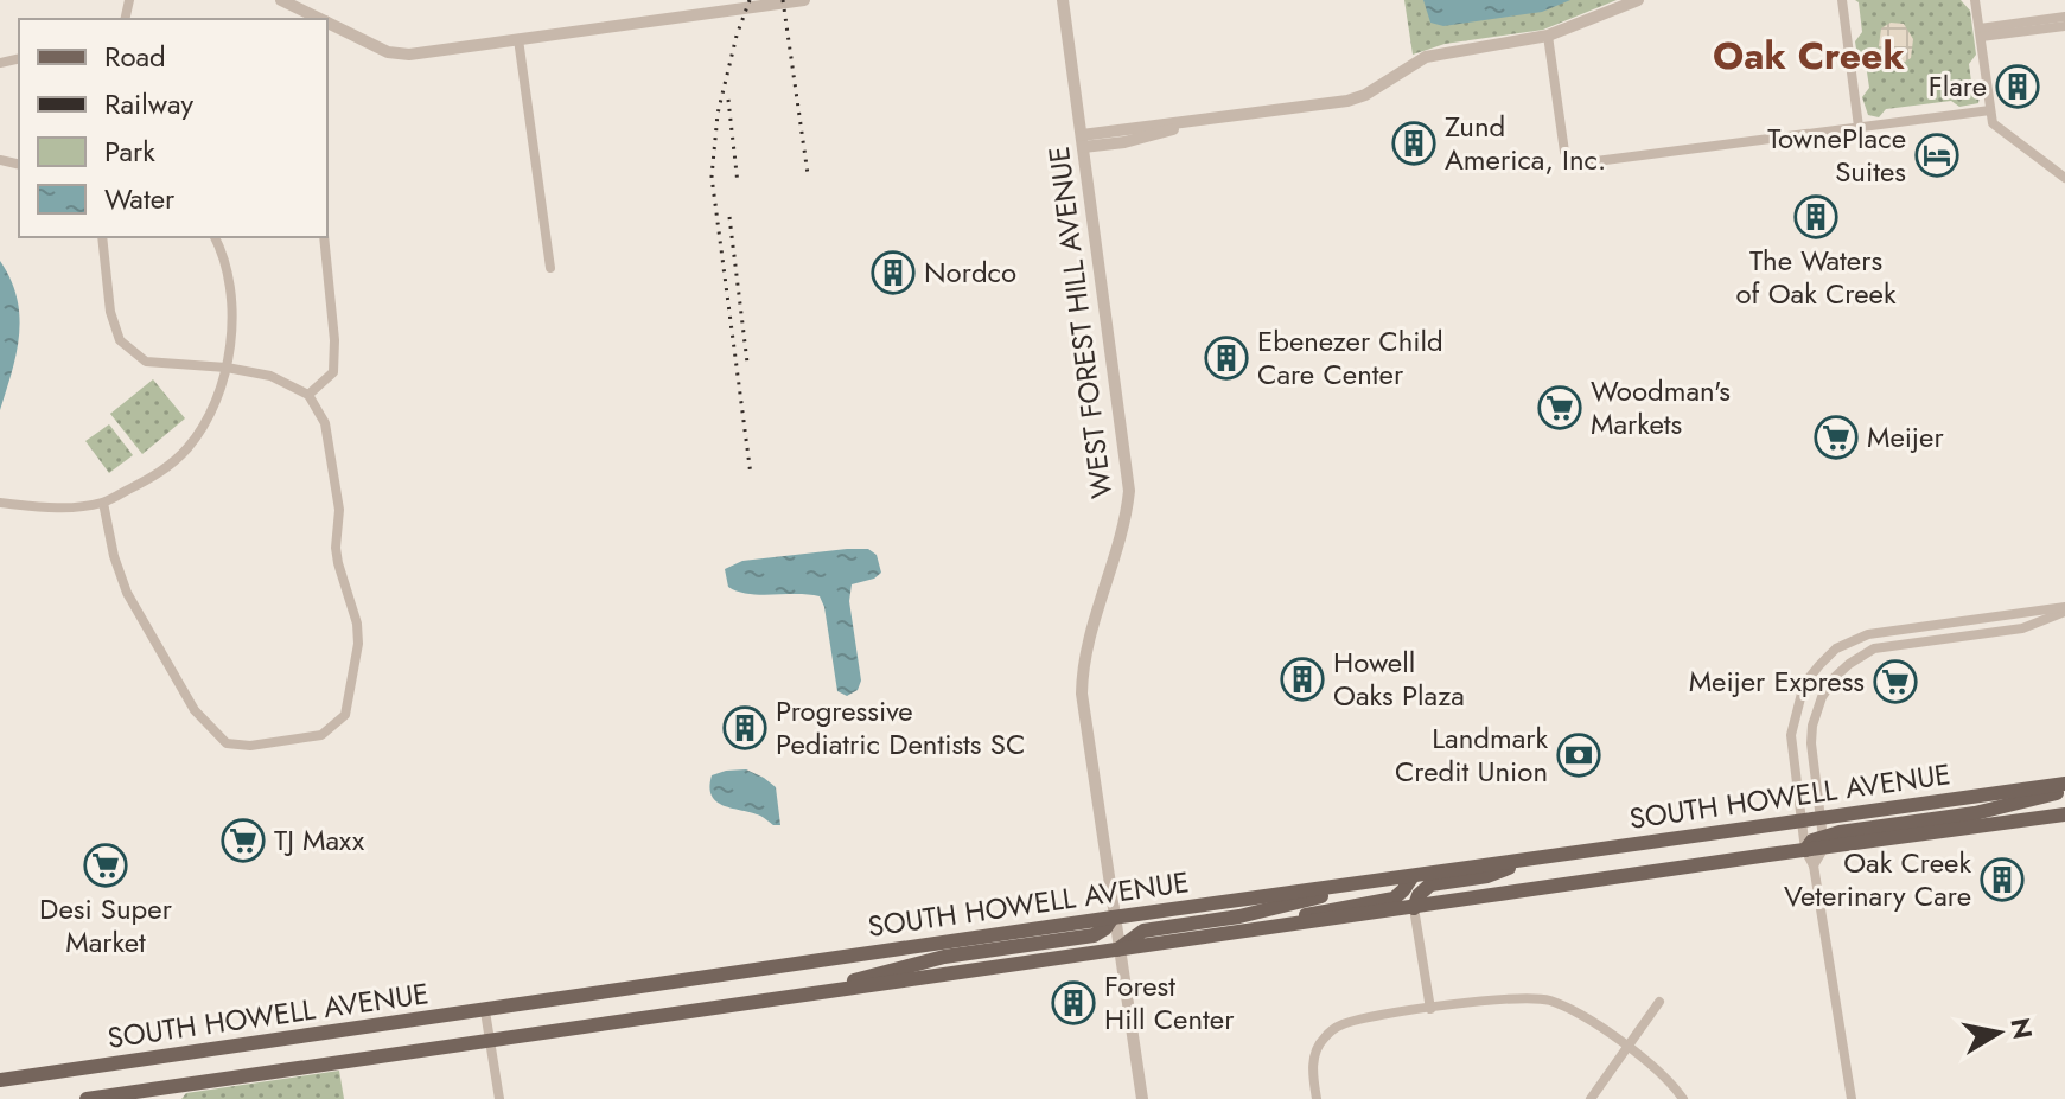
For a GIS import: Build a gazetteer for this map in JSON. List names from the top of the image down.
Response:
{
  "streets": {
    "main road": ["SOUTH HOWELL AVENUE"],
    "street": ["WEST FOREST HILL AVENUE"]
  },
  "crossings": [
    ["WEST FOREST HILL AVENUE", "SOUTH HOWELL AVENUE"]
  ],
  "districts": ["Oak Creek"],
  "places": {
    "building": [
      "Flare",
      "Zund America, Inc.",
      "The Waters of Oak Creek",
      "Nordco",
      "Ebenezer Child Care Center",
      "Howell Oaks Plaza",
      "Progressive Pediatric Dentists SC",
      "Oak Creek Veterinary Care",
      "Forest Hill Center"
    ],
    "hotel": ["TownePlace Suites"],
    "supermarket": [
      "Woodman's Markets",
      "Meijer",
      "Meijer Express",
      "TJ Maxx",
      "Desi Super Market"
    ],
    "bank": ["Landmark Credit Union"]
  },
  "legend": [
    "Road",
    "Railway",
    "Park",
    "Water"
  ],
  "north": "right"
}
